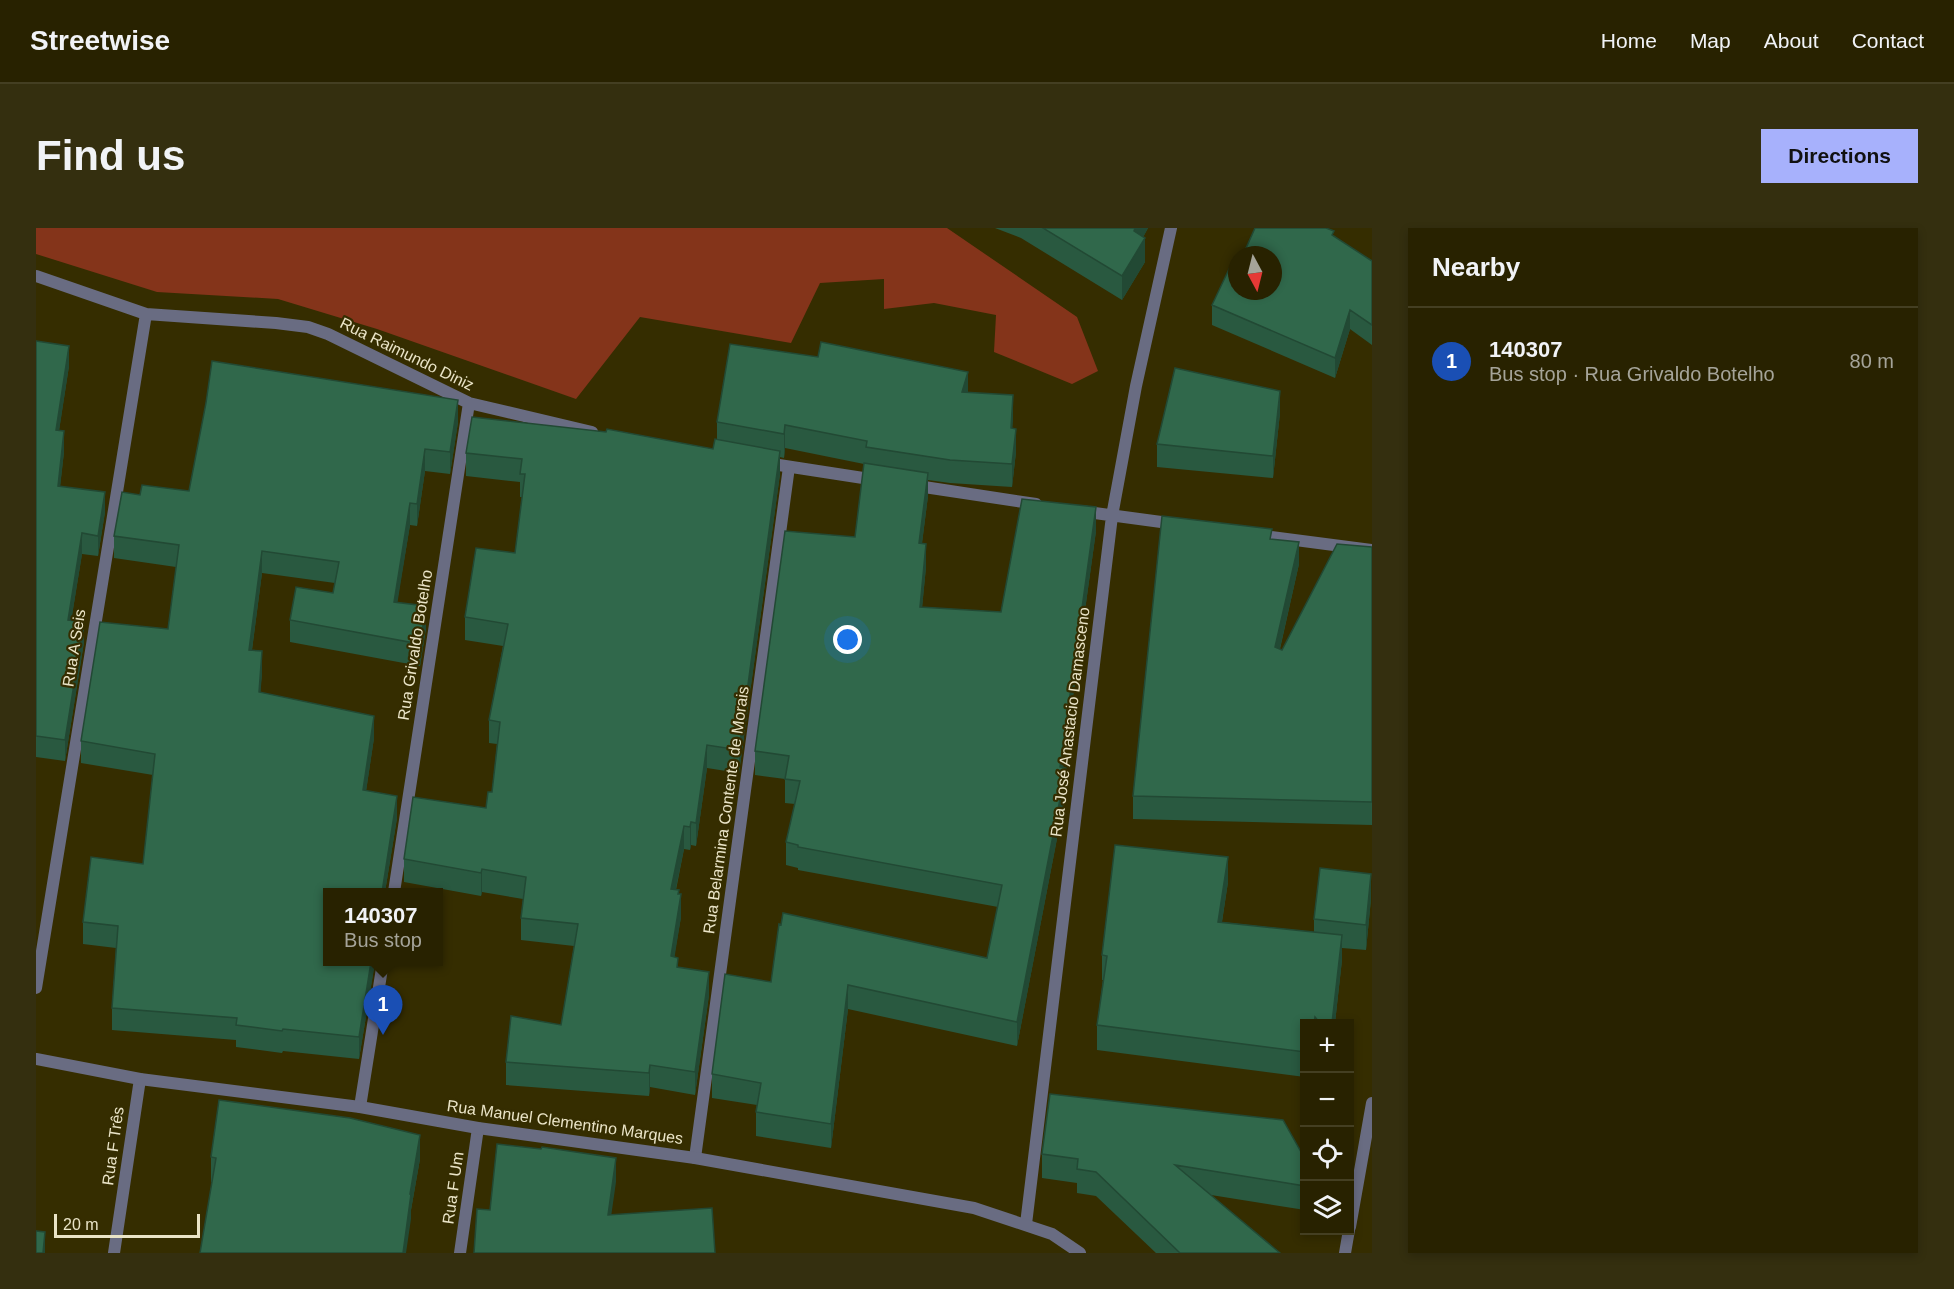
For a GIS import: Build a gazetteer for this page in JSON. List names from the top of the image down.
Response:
{
  "streets": {
    "street": [
      "Rua Raimundo Diniz",
      "Rua Grivaldo Botelho",
      "Rua A Seis",
      "Rua José Anastacio Damasceno",
      "Rua Belarmina Contente de Morais",
      "Rua Manuel Clementino Marques",
      "Rua F Três",
      "Rua F Um"
    ]
  },
  "crossings": [
    ["Rua Raimundo Diniz", "Rua Grivaldo Botelho"],
    ["Rua Raimundo Diniz", "Rua A Seis"],
    ["Rua José Anastacio Damasceno", "Rua Manuel Clementino Marques"],
    ["Rua Belarmina Contente de Morais", "Rua Manuel Clementino Marques"],
    ["Rua Manuel Clementino Marques", "Rua F Três"],
    ["Rua Manuel Clementino Marques", "Rua F Um"]
  ],
  "scale_bar": "20 m",
  "north": "bottom",
  "page": {
    "header": "Streetwise",
    "nav": [
      "Home",
      "Map",
      "About",
      "Contact"
    ],
    "buttons": "Directions",
    "title": "Find us",
    "heading": "Nearby",
    "list": [
      {
        "mark": "1",
        "name": "140307",
        "note": "Bus stop · Rua Grivaldo Botelho",
        "value": "80 m"
      }
    ],
    "popup": ["140307", "Bus stop"],
    "pins": "1",
    "map_buttons": ["+", "−"],
    "scale": "20 m"
  }
}
